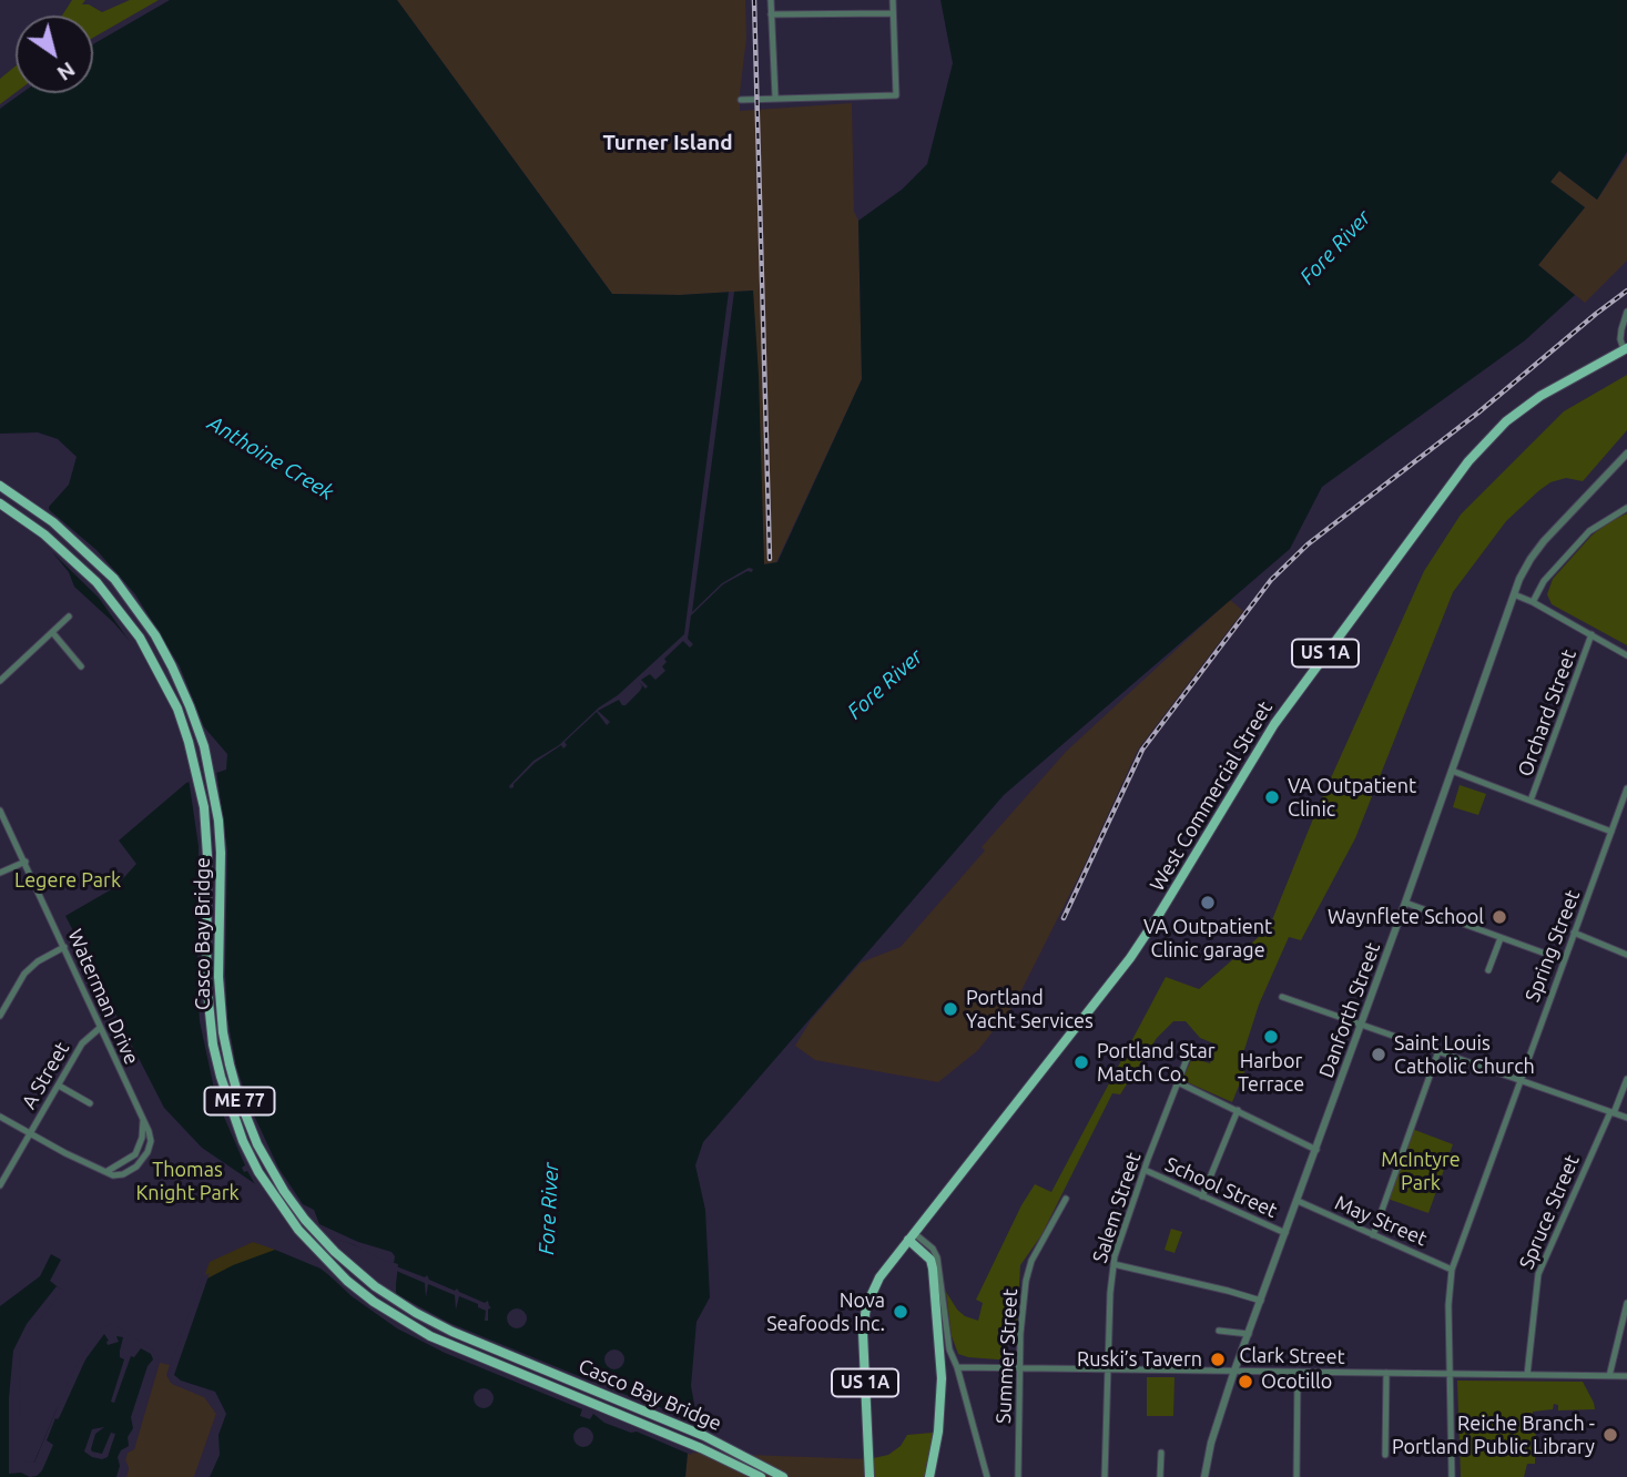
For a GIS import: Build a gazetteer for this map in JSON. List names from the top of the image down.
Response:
{
  "streets": {
    "main road": [
      "US 1A",
      "West Commercial Street",
      "Casco Bay Bridge",
      "ME 77"
    ],
    "street": [
      "Orchard Street",
      "Spring Street",
      "Waterman Drive",
      "Danforth Street",
      "A Street",
      "School Street",
      "Salem Street",
      "Spruce Street",
      "May Street",
      "Summer Street",
      "Clark Street"
    ]
  },
  "crossings": [
    ["Spring Street", "May Street"],
    ["Spring Street", "Clark Street"],
    ["Waterman Drive", "A Street"],
    ["Danforth Street", "School Street"],
    ["Danforth Street", "May Street"],
    ["Danforth Street", "Clark Street"],
    ["School Street", "Salem Street"],
    ["Salem Street", "Clark Street"],
    ["Spruce Street", "Clark Street"],
    ["Summer Street", "Clark Street"]
  ],
  "districts": ["Turner Island"],
  "water": ["Fore River", "Anthoine Creek"],
  "parks": ["Legere Park", "McIntyre Park", "Thomas Knight Park"],
  "places": [
    "VA Outpatient Clinic",
    "VA Outpatient Clinic garage",
    "Waynflete School",
    "Portland Yacht Services",
    "Harbor Terrace",
    "Saint Louis Catholic Church",
    "Portland Star Match Co.",
    "Nova Seafoods Inc.",
    "Ruski’s Tavern",
    "Ocotillo",
    "Reiche Branch - Portland Public Library"
  ],
  "north": "bottom right"
}
